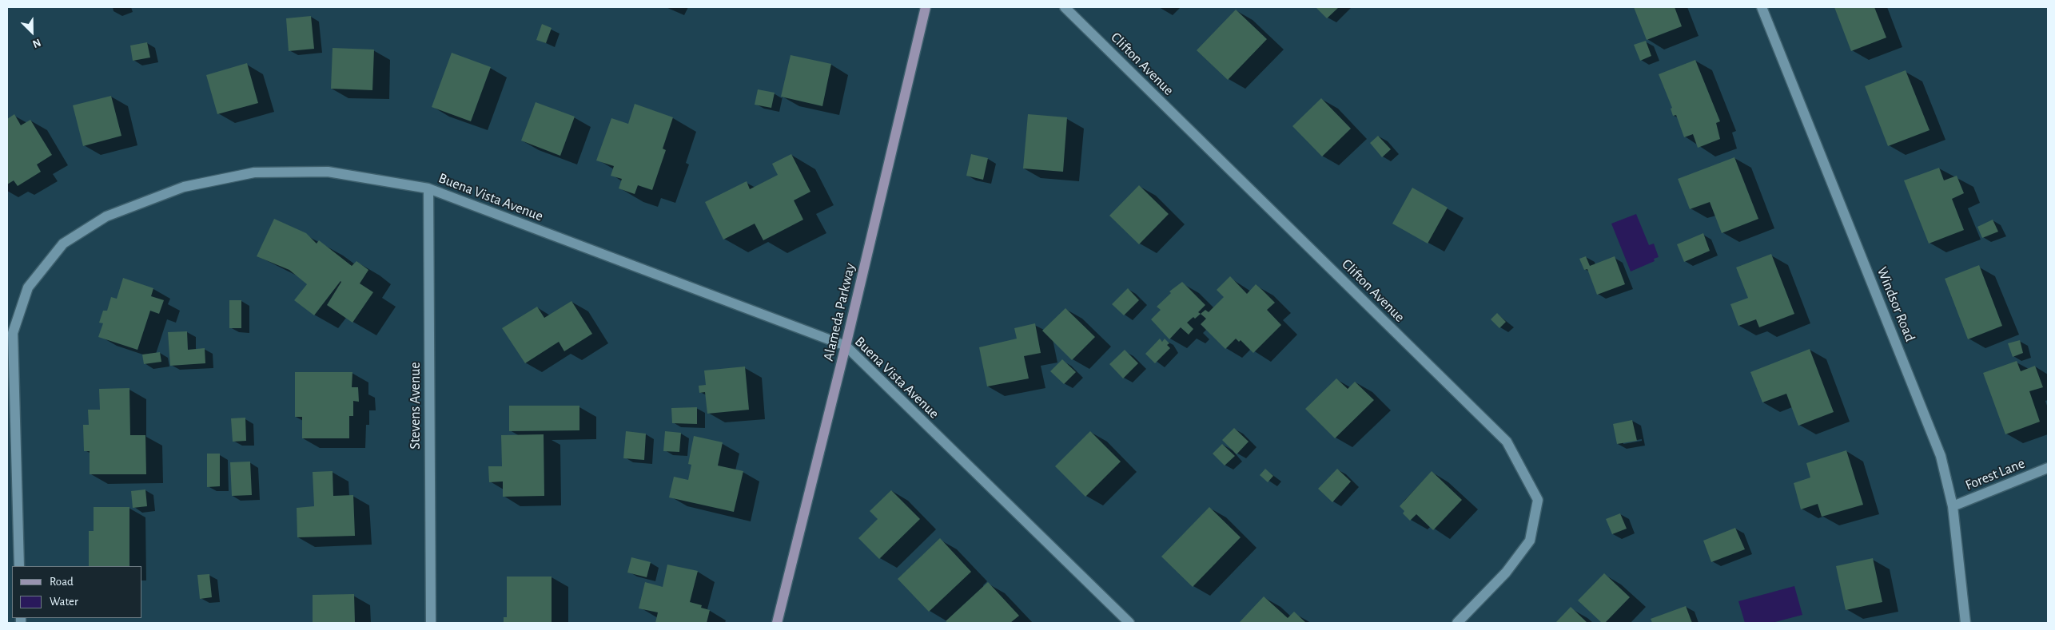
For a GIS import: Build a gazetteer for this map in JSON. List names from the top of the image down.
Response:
{
  "streets": {
    "street": [
      "Clifton Avenue",
      "Buena Vista Avenue",
      "Windsor Road",
      "Alameda Parkway",
      "Stevens Avenue",
      "Forest Lane"
    ]
  },
  "crossings": [
    ["Buena Vista Avenue", "Alameda Parkway"],
    ["Buena Vista Avenue", "Stevens Avenue"],
    ["Windsor Road", "Forest Lane"]
  ],
  "legend": ["Road", "Water"],
  "north": "bottom right"
}
